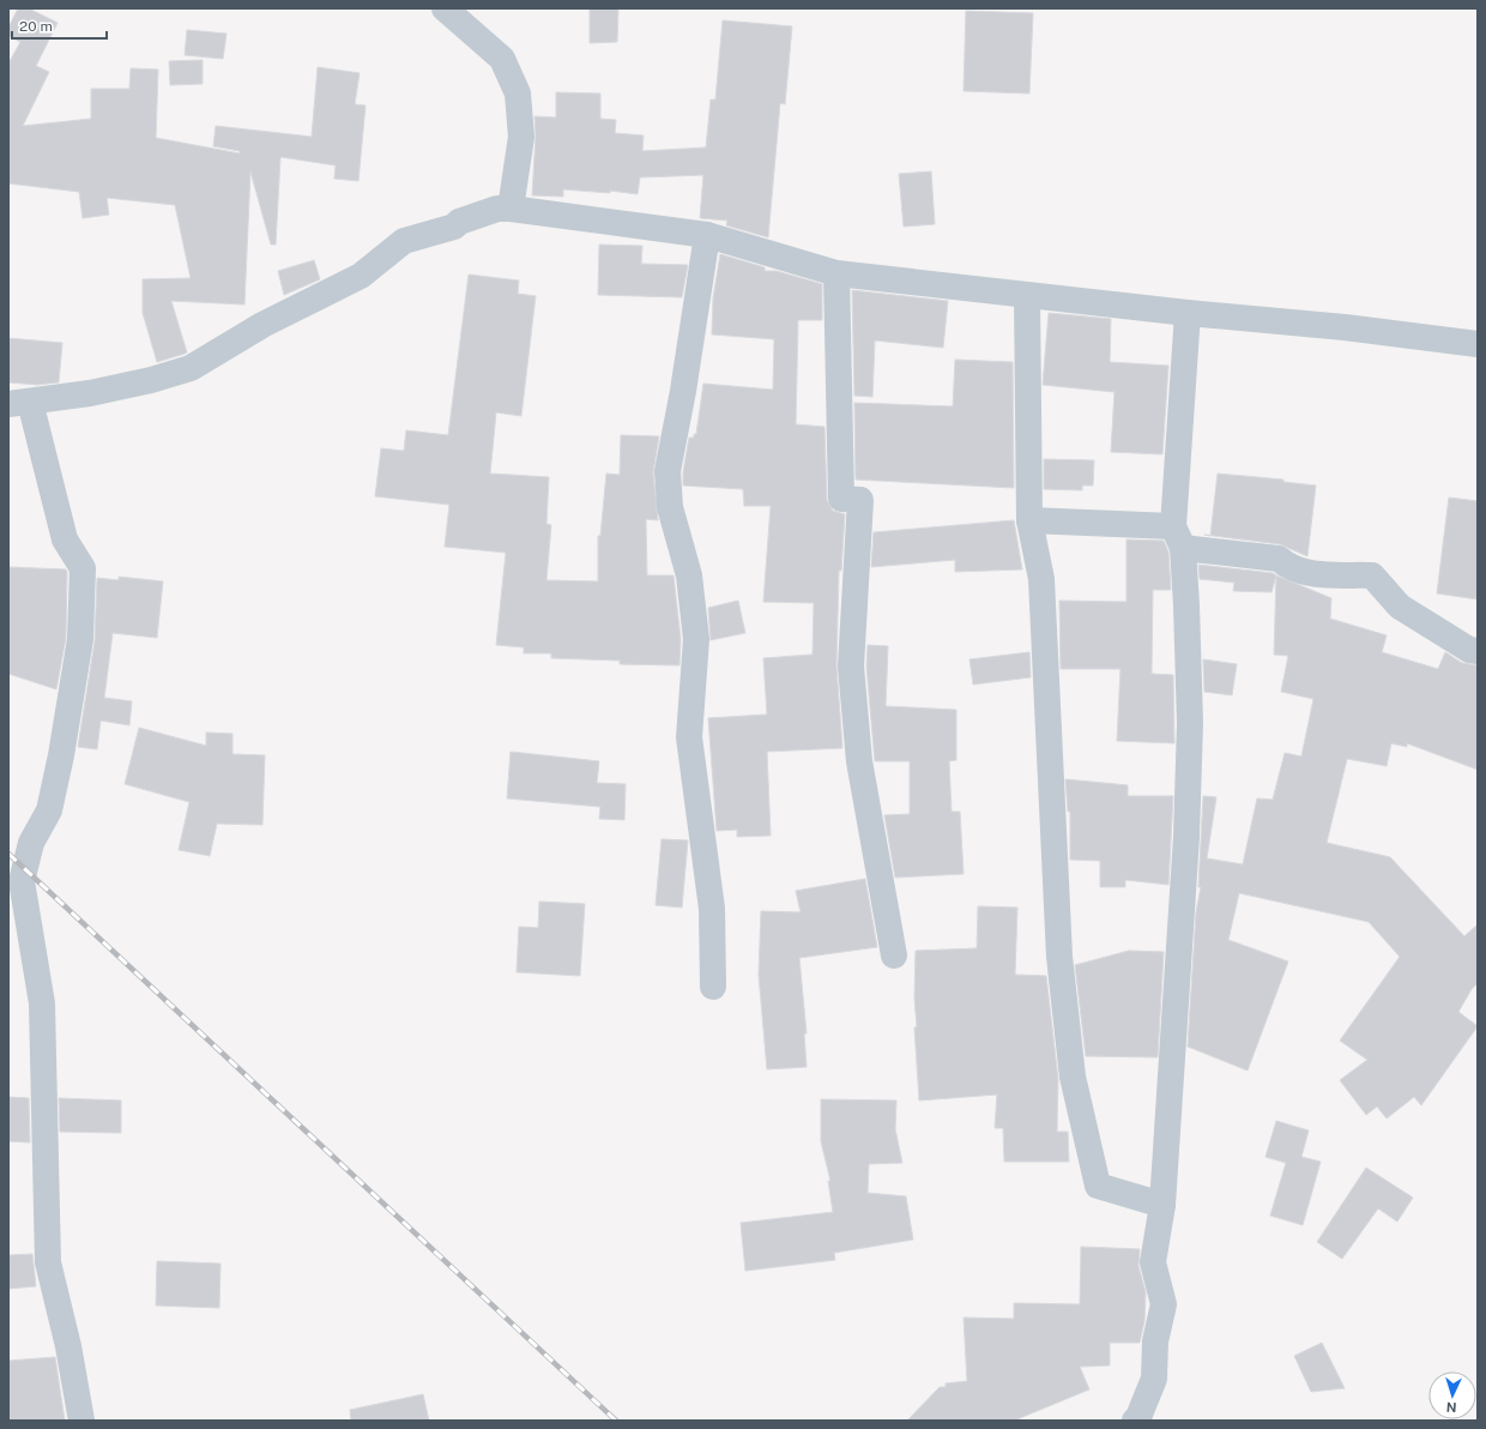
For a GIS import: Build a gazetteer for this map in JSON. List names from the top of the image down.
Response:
{
  "scale_bar": "20 m",
  "north": "bottom"
}
